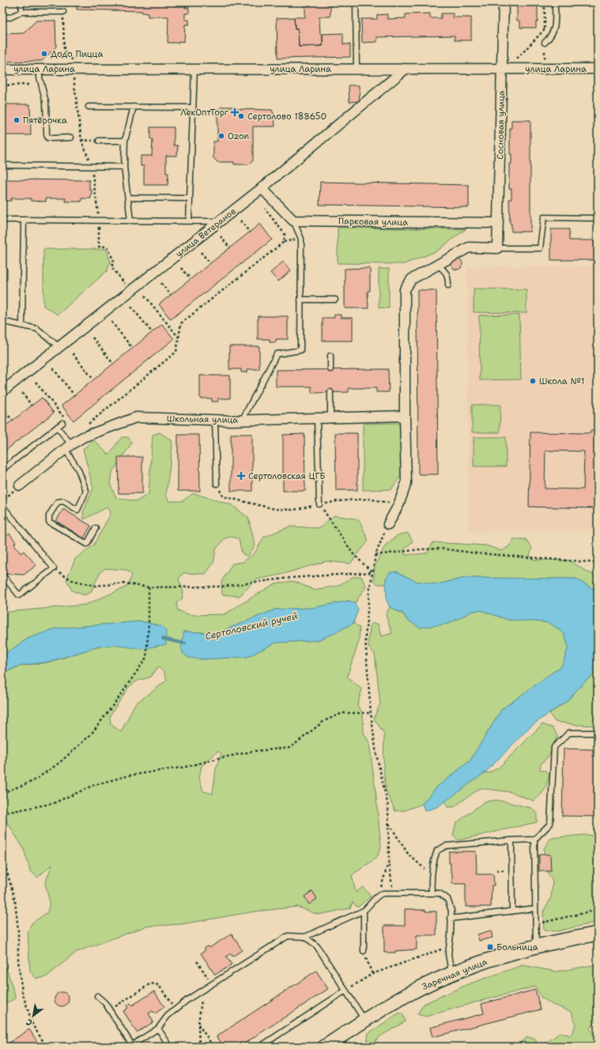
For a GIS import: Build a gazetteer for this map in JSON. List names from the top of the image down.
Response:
{
  "streets": {
    "main road": ["Заречная улица"],
    "street": [
      "улица Ларина",
      "Сосновая улица",
      "Парковая улица",
      "улица Ветеранов",
      "Школьная улица"
    ]
  },
  "crossings": [
    ["улица Ларина", "Сосновая улица"],
    ["улица Ларина", "улица Ветеранов"],
    ["Сосновая улица", "Парковая улица"]
  ],
  "water": ["Сертоловский ручей"],
  "places": {
    "other": [
      "Додо Пицца",
      "Сертолово 188650",
      "Пятёрочка",
      "Ozon",
      "Школа №1"
    ],
    "health": ["ЛекОптТорг", "Сертоловская ЦГБ"],
    "transit": ["Больница"]
  },
  "north": "bottom left"
}
